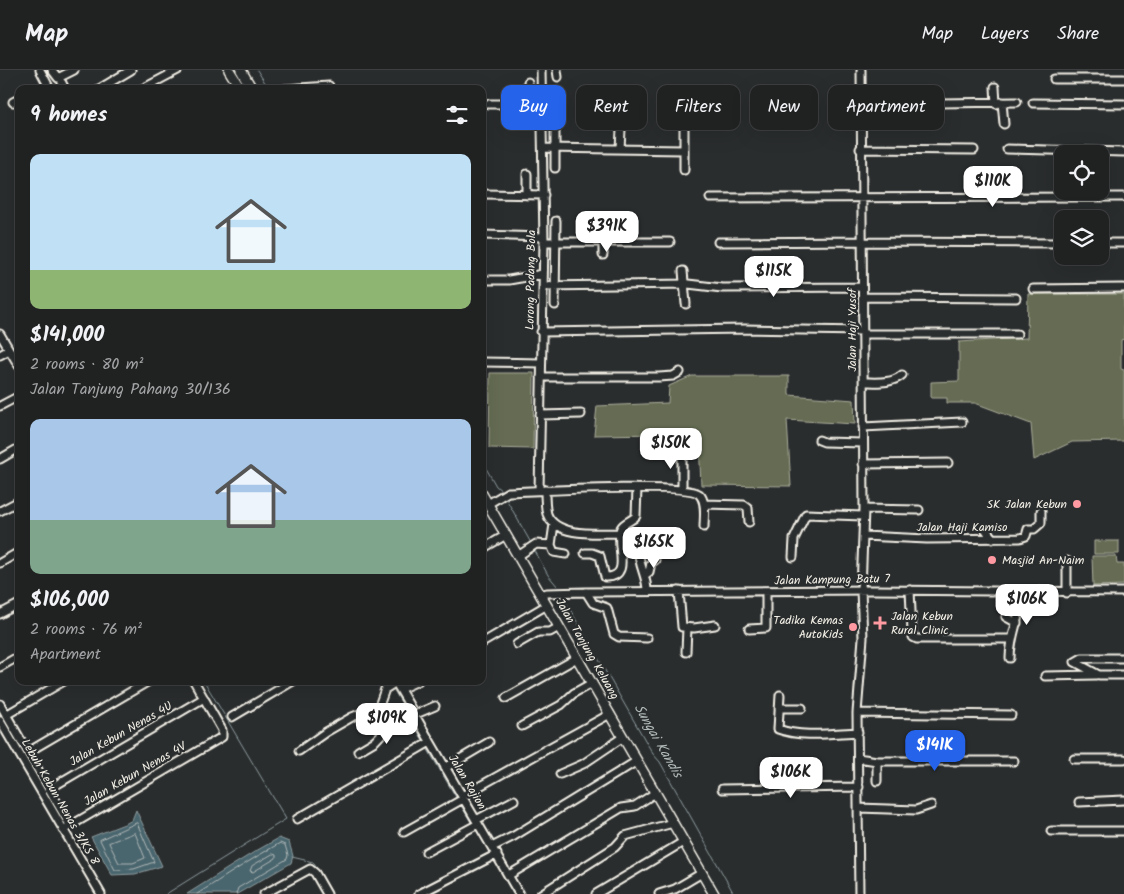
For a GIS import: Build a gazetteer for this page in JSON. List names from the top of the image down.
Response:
{
  "streets": {
    "main road": ["Jalan Tanjung Keluang"],
    "street": [
      "Lorong Padang Bola",
      "Jalan Haji Yusof",
      "Jalan Haji Kamiso",
      "Jalan Kampung Batu 7",
      "Jalan Kebun Nenas 4U",
      "Jalan Kebun Nenas 4V",
      "Jalan Rajion",
      "Lebuh Kebun Nenas 3/KS 8"
    ]
  },
  "crossings": [
    ["Jalan Haji Yusof", "Jalan Haji Kamiso"],
    ["Jalan Haji Yusof", "Jalan Kampung Batu 7"],
    ["Jalan Kampung Batu 7", "Jalan Tanjung Keluang"],
    ["Jalan Kebun Nenas 4U", "Jalan Kebun Nenas 4V"],
    ["Jalan Kebun Nenas 4V", "Lebuh Kebun Nenas 3/KS 8"]
  ],
  "water": ["Sungai Kandis"],
  "places": {
    "other": ["SK Jalan Kebun", "Masjid An-Naim", "Tadika Kemas AutoKids"],
    "health": ["Jalan Kebun Rural Clinic"]
  },
  "page": {
    "header": "Map",
    "nav": ["Map", "Layers", "Share"],
    "chip": [
      "Buy",
      "Rent",
      "Filters",
      "New",
      "Apartment"
    ],
    "heading": "9 homes",
    "list": [
      {
        "name": "$141,000",
        "note": "2 rooms · 80 m² · Jalan Tanjung Pahang 30/136"
      },
      {
        "name": "$106,000",
        "note": "2 rooms · 76 m² · Apartment"
      }
    ],
    "price": [
      "$110K",
      "$391K",
      "$115K",
      "$150K",
      "$165K",
      "$106K",
      "$109K",
      "$141K",
      "$106K"
    ]
  }
}
